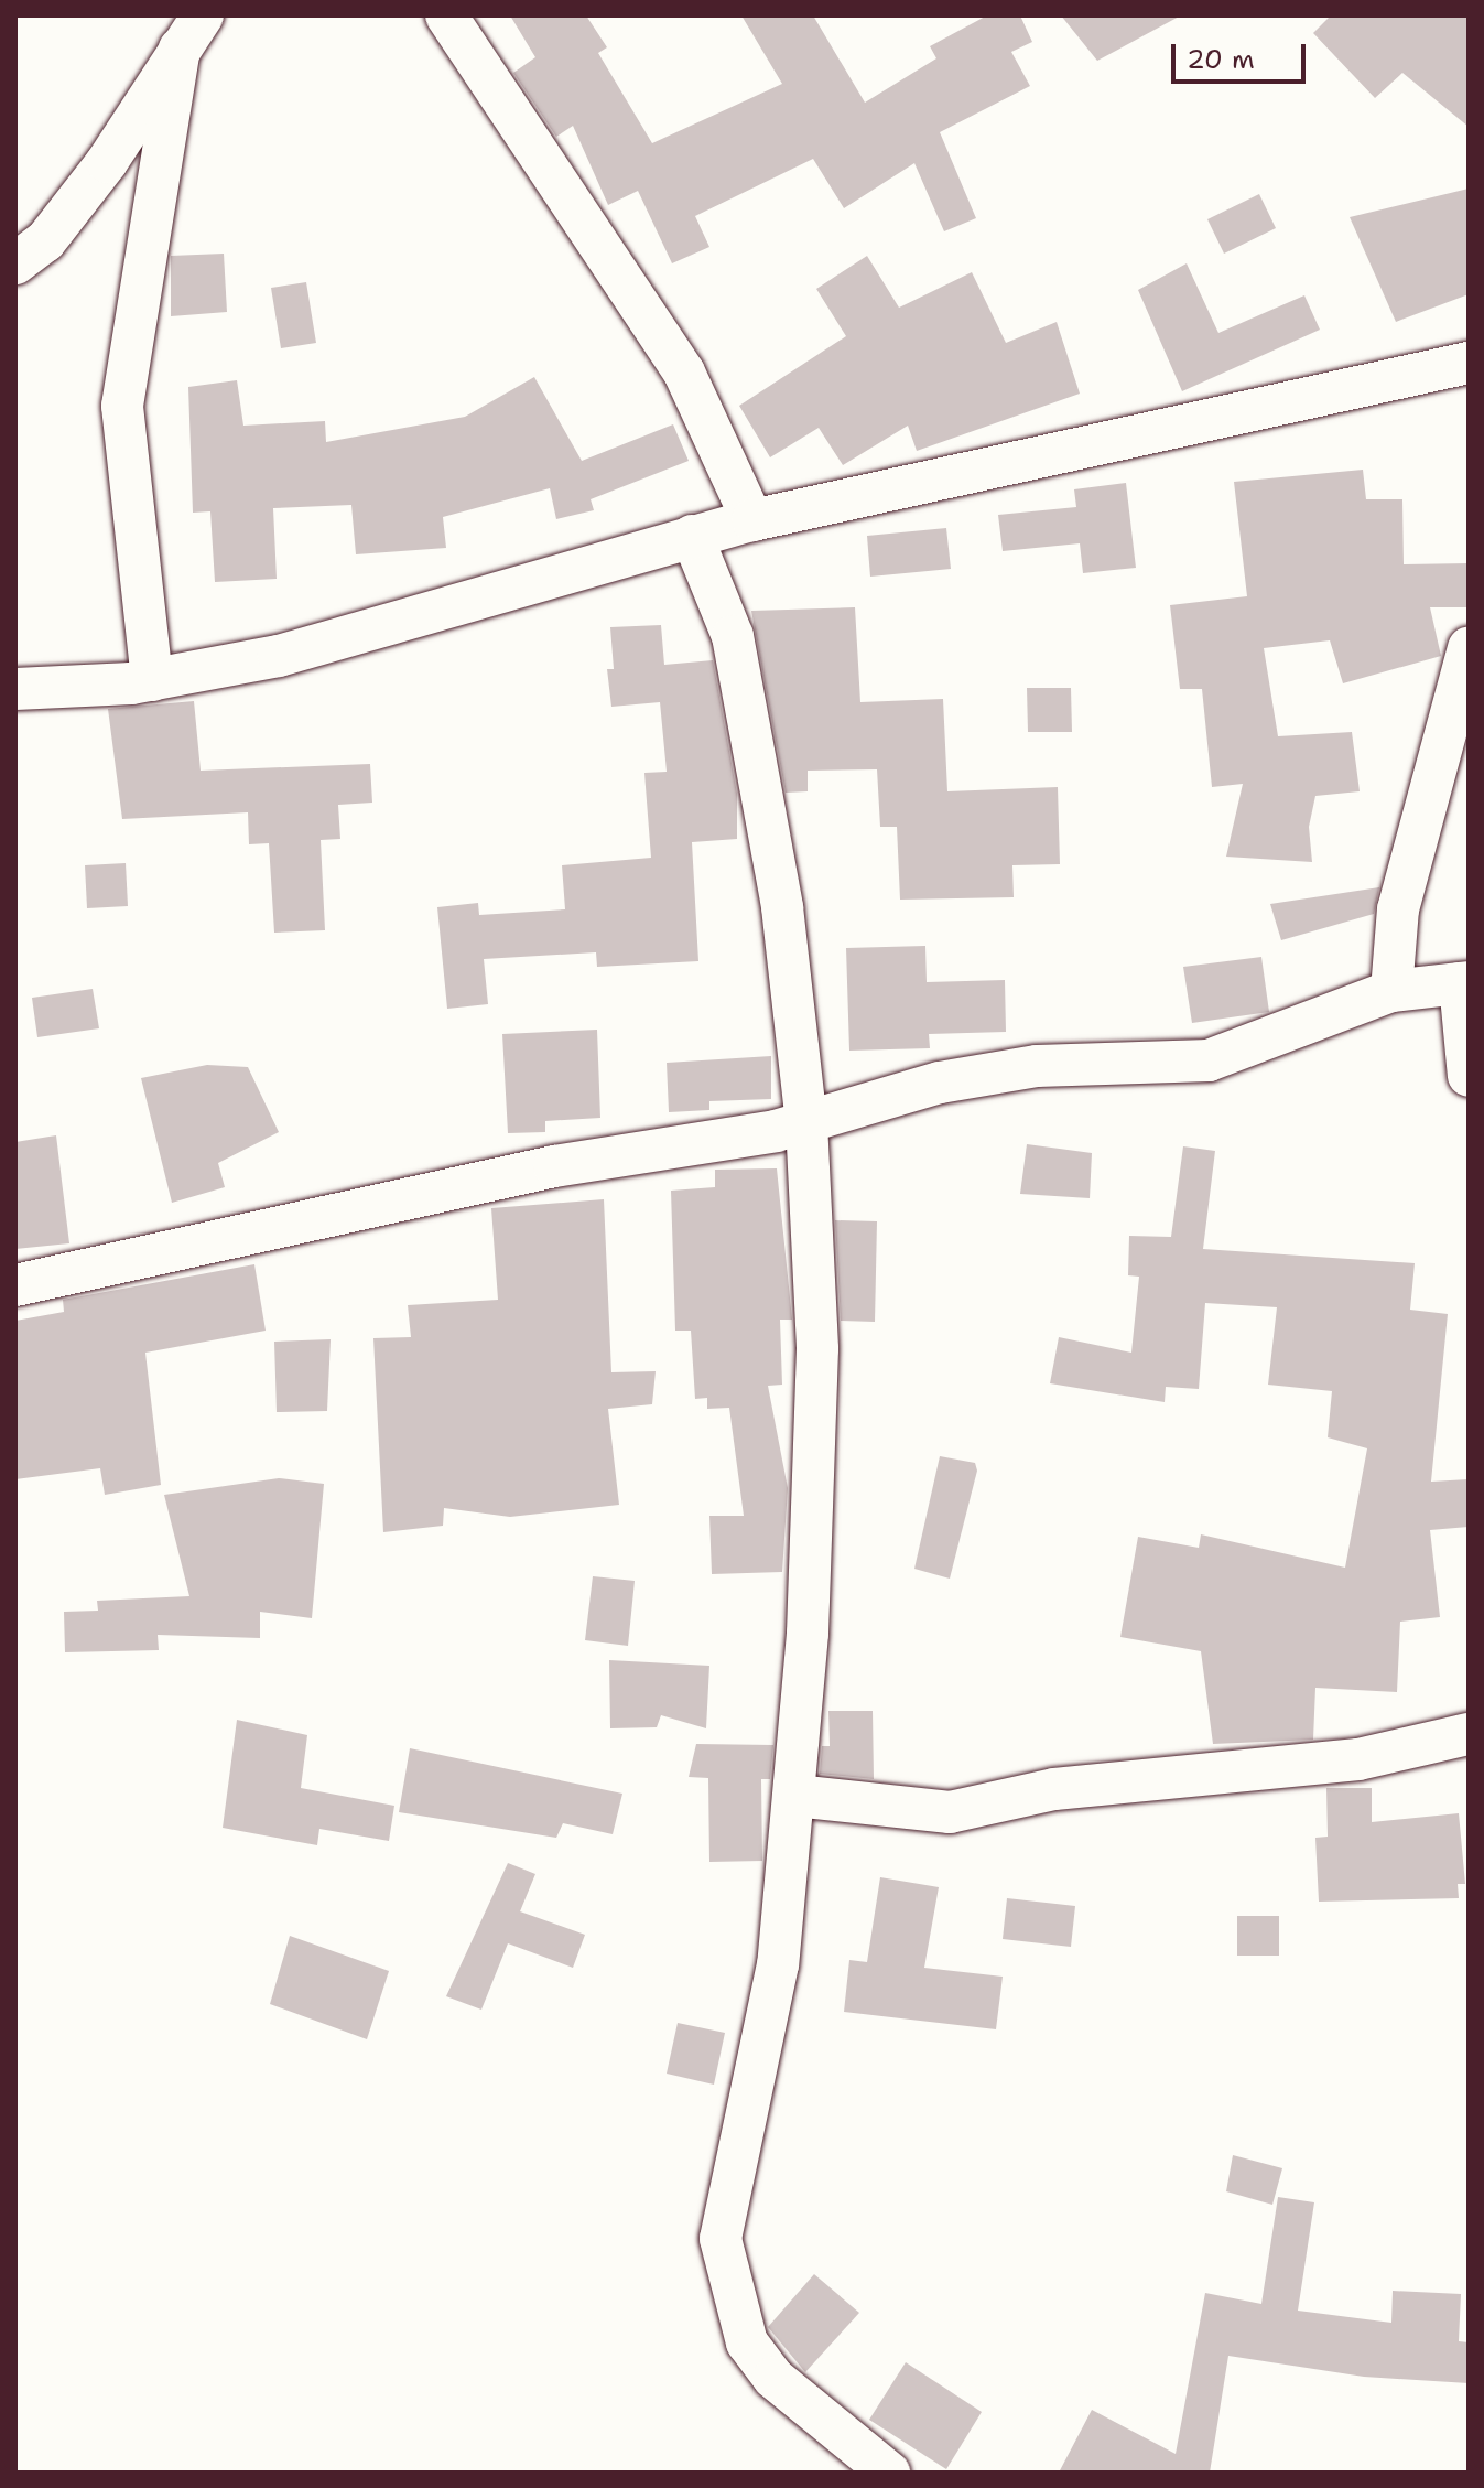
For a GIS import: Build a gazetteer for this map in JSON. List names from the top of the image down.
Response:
{
  "scale_bar": "20 m"
}
